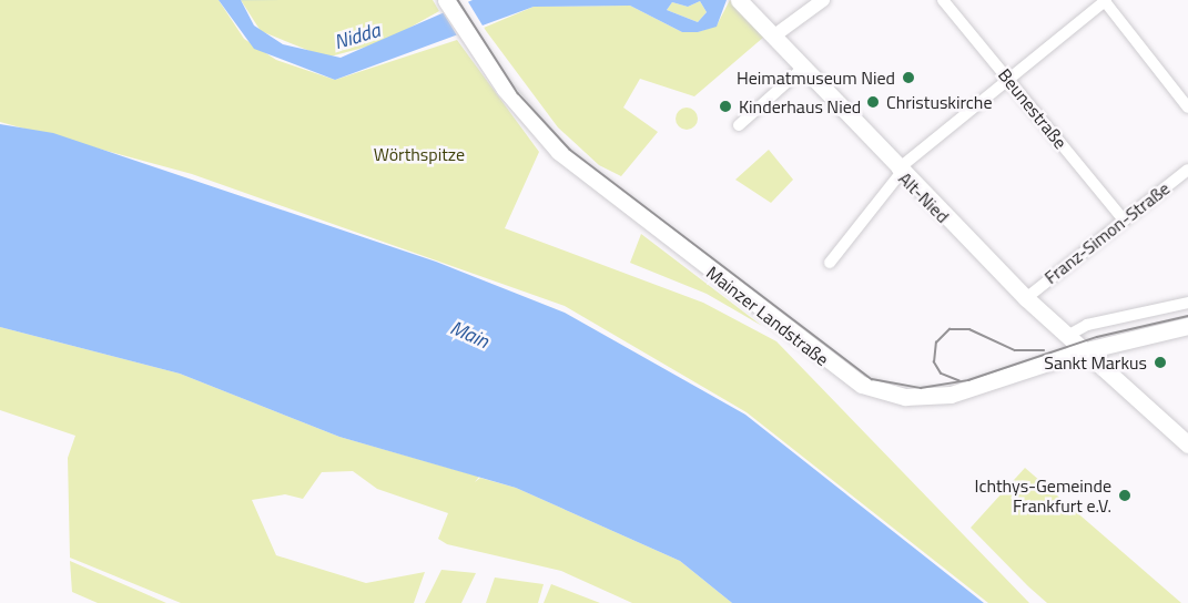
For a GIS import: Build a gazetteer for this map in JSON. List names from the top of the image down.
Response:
{
  "streets": {
    "main road": ["Alt-Nied", "Mainzer Landstraße"],
    "street": ["Beunestraße", "Franz-Simon-Straße"]
  },
  "crossings": [
    ["Beunestraße", "Franz-Simon-Straße"],
    ["Alt-Nied", "Franz-Simon-Straße"],
    ["Alt-Nied", "Mainzer Landstraße"]
  ],
  "water": ["Nidda", "Main"],
  "parks": ["Wörthspitze"],
  "places": [
    "Heimatmuseum Nied",
    "Christuskirche",
    "Kinderhaus Nied",
    "Sankt Markus",
    "Ichthys-Gemeinde Frankfurt e.V."
  ]
}
